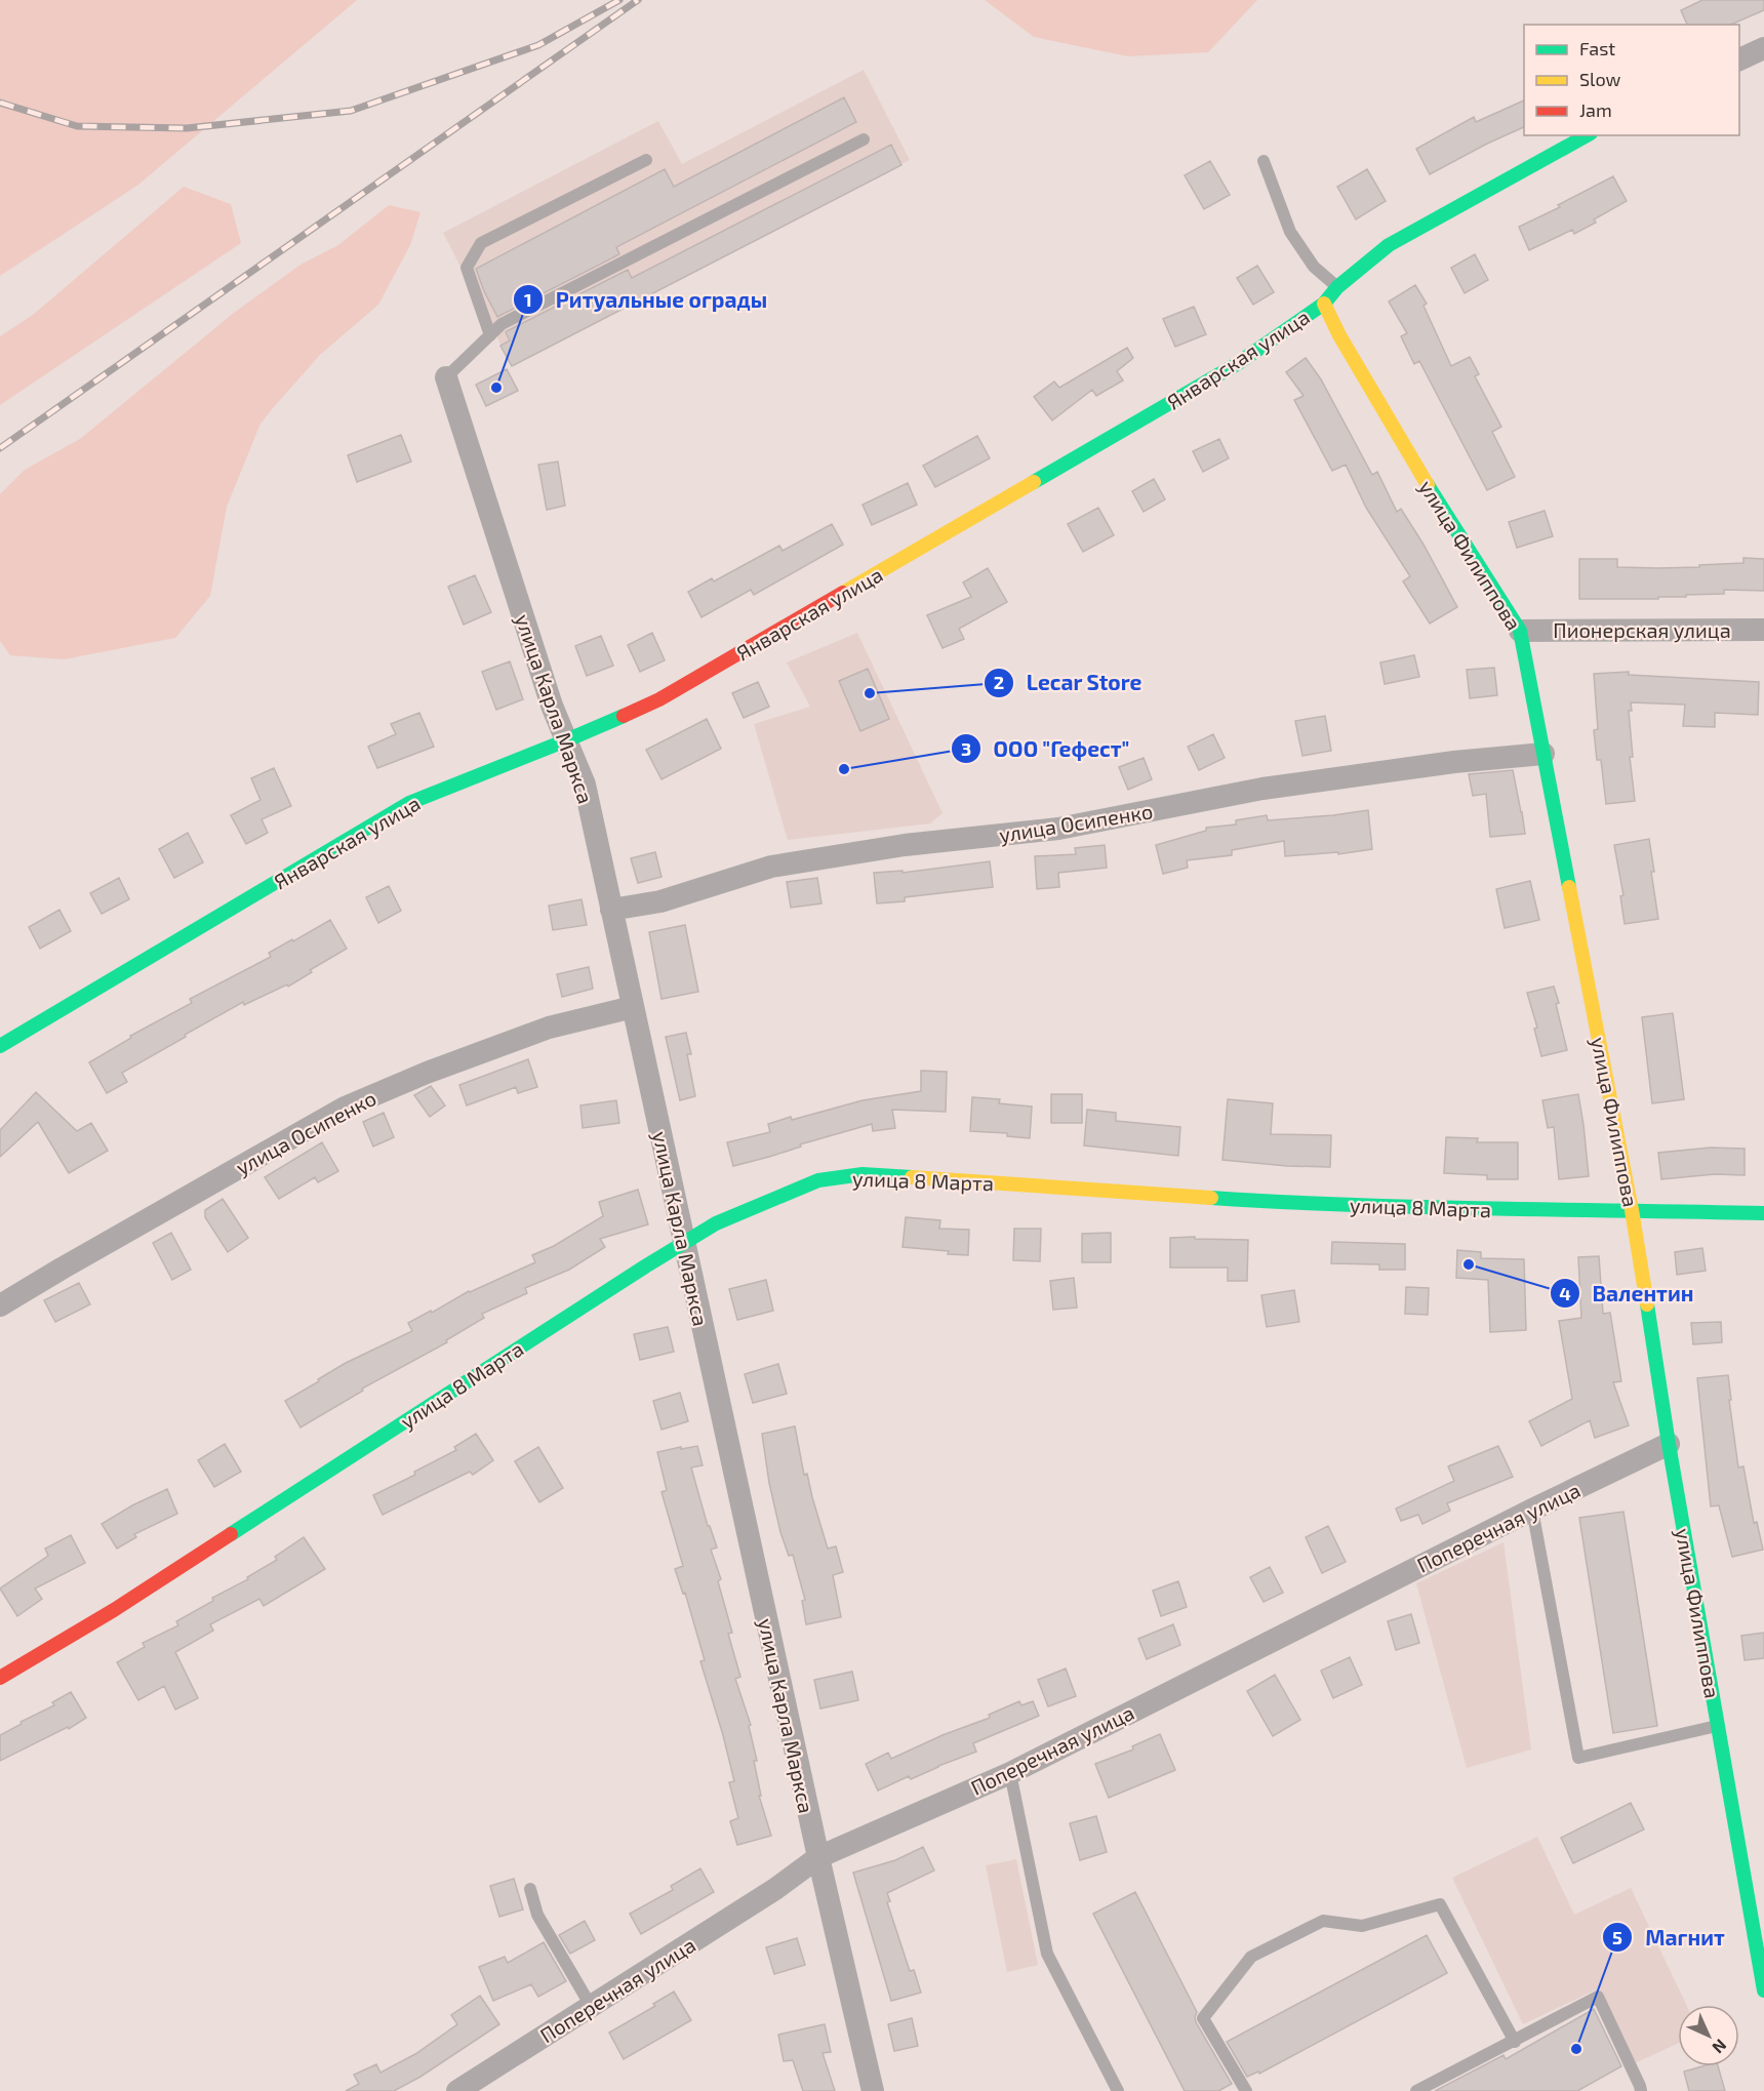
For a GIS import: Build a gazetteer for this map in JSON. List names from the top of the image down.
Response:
{
  "streets": {
    "street": [
      "Январская улица",
      "улица Филиппова",
      "Пионерская улица",
      "улица Карла Маркса",
      "улица Осипенко",
      "улица 8 Марта",
      "Поперечная улица"
    ]
  },
  "crossings": [
    ["Январская улица", "улица Филиппова"],
    ["Январская улица", "улица Карла Маркса"],
    ["улица Филиппова", "Пионерская улица"],
    ["улица Филиппова", "улица Осипенко"],
    ["улица Филиппова", "улица 8 Марта"],
    ["улица Филиппова", "Поперечная улица"],
    ["улица Карла Маркса", "улица Осипенко"],
    ["улица Карла Маркса", "улица 8 Марта"],
    ["улица Карла Маркса", "Поперечная улица"]
  ],
  "places": [
    "Ритуальные ограды",
    "Lecar Store",
    "ООО \"Гефест\"",
    "Валентин",
    "Магнит"
  ],
  "legend": ["Fast", "Slow", "Jam"],
  "north": "bottom right"
}
